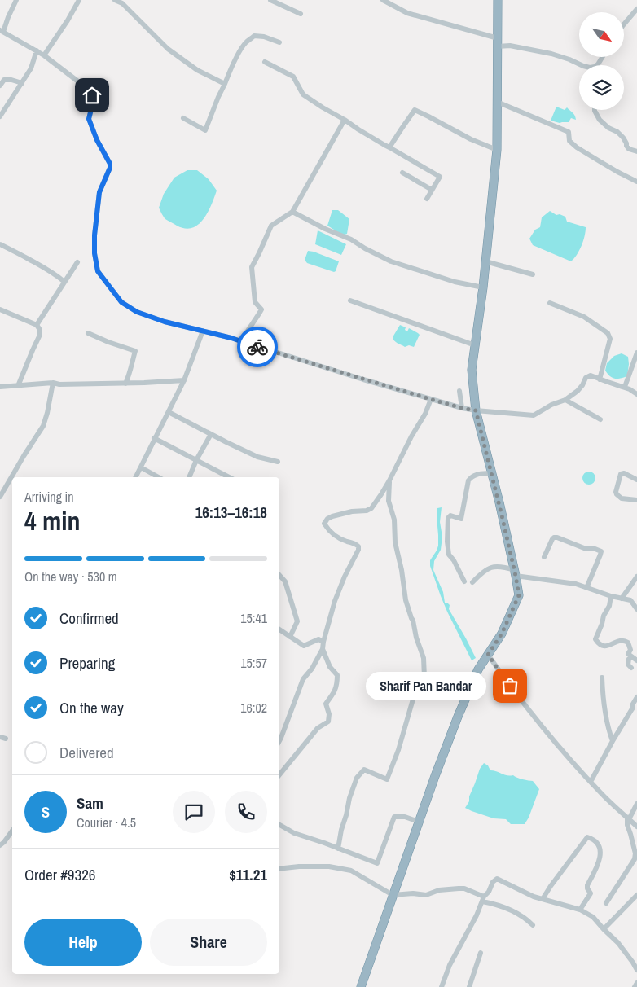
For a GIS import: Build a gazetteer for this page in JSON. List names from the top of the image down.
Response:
{
  "places": ["Sharif Pan Bandar"],
  "north": "bottom right",
  "page": {
    "heading": ["4 min", "Arriving in", "16:13–16:18"],
    "panel": [
      "Sam",
      "Courier · 4.5",
      "Order #9326",
      "$11.21"
    ],
    "bar": "On the way · 530 m",
    "list": [
      ["Confirmed", "15:41"],
      ["Preparing", "15:57"],
      ["On the way", "16:02"],
      "Delivered"
    ],
    "bubble": "Sharif Pan Bandar",
    "round": "S",
    "buttons": ["Help", "Share"]
  }
}
